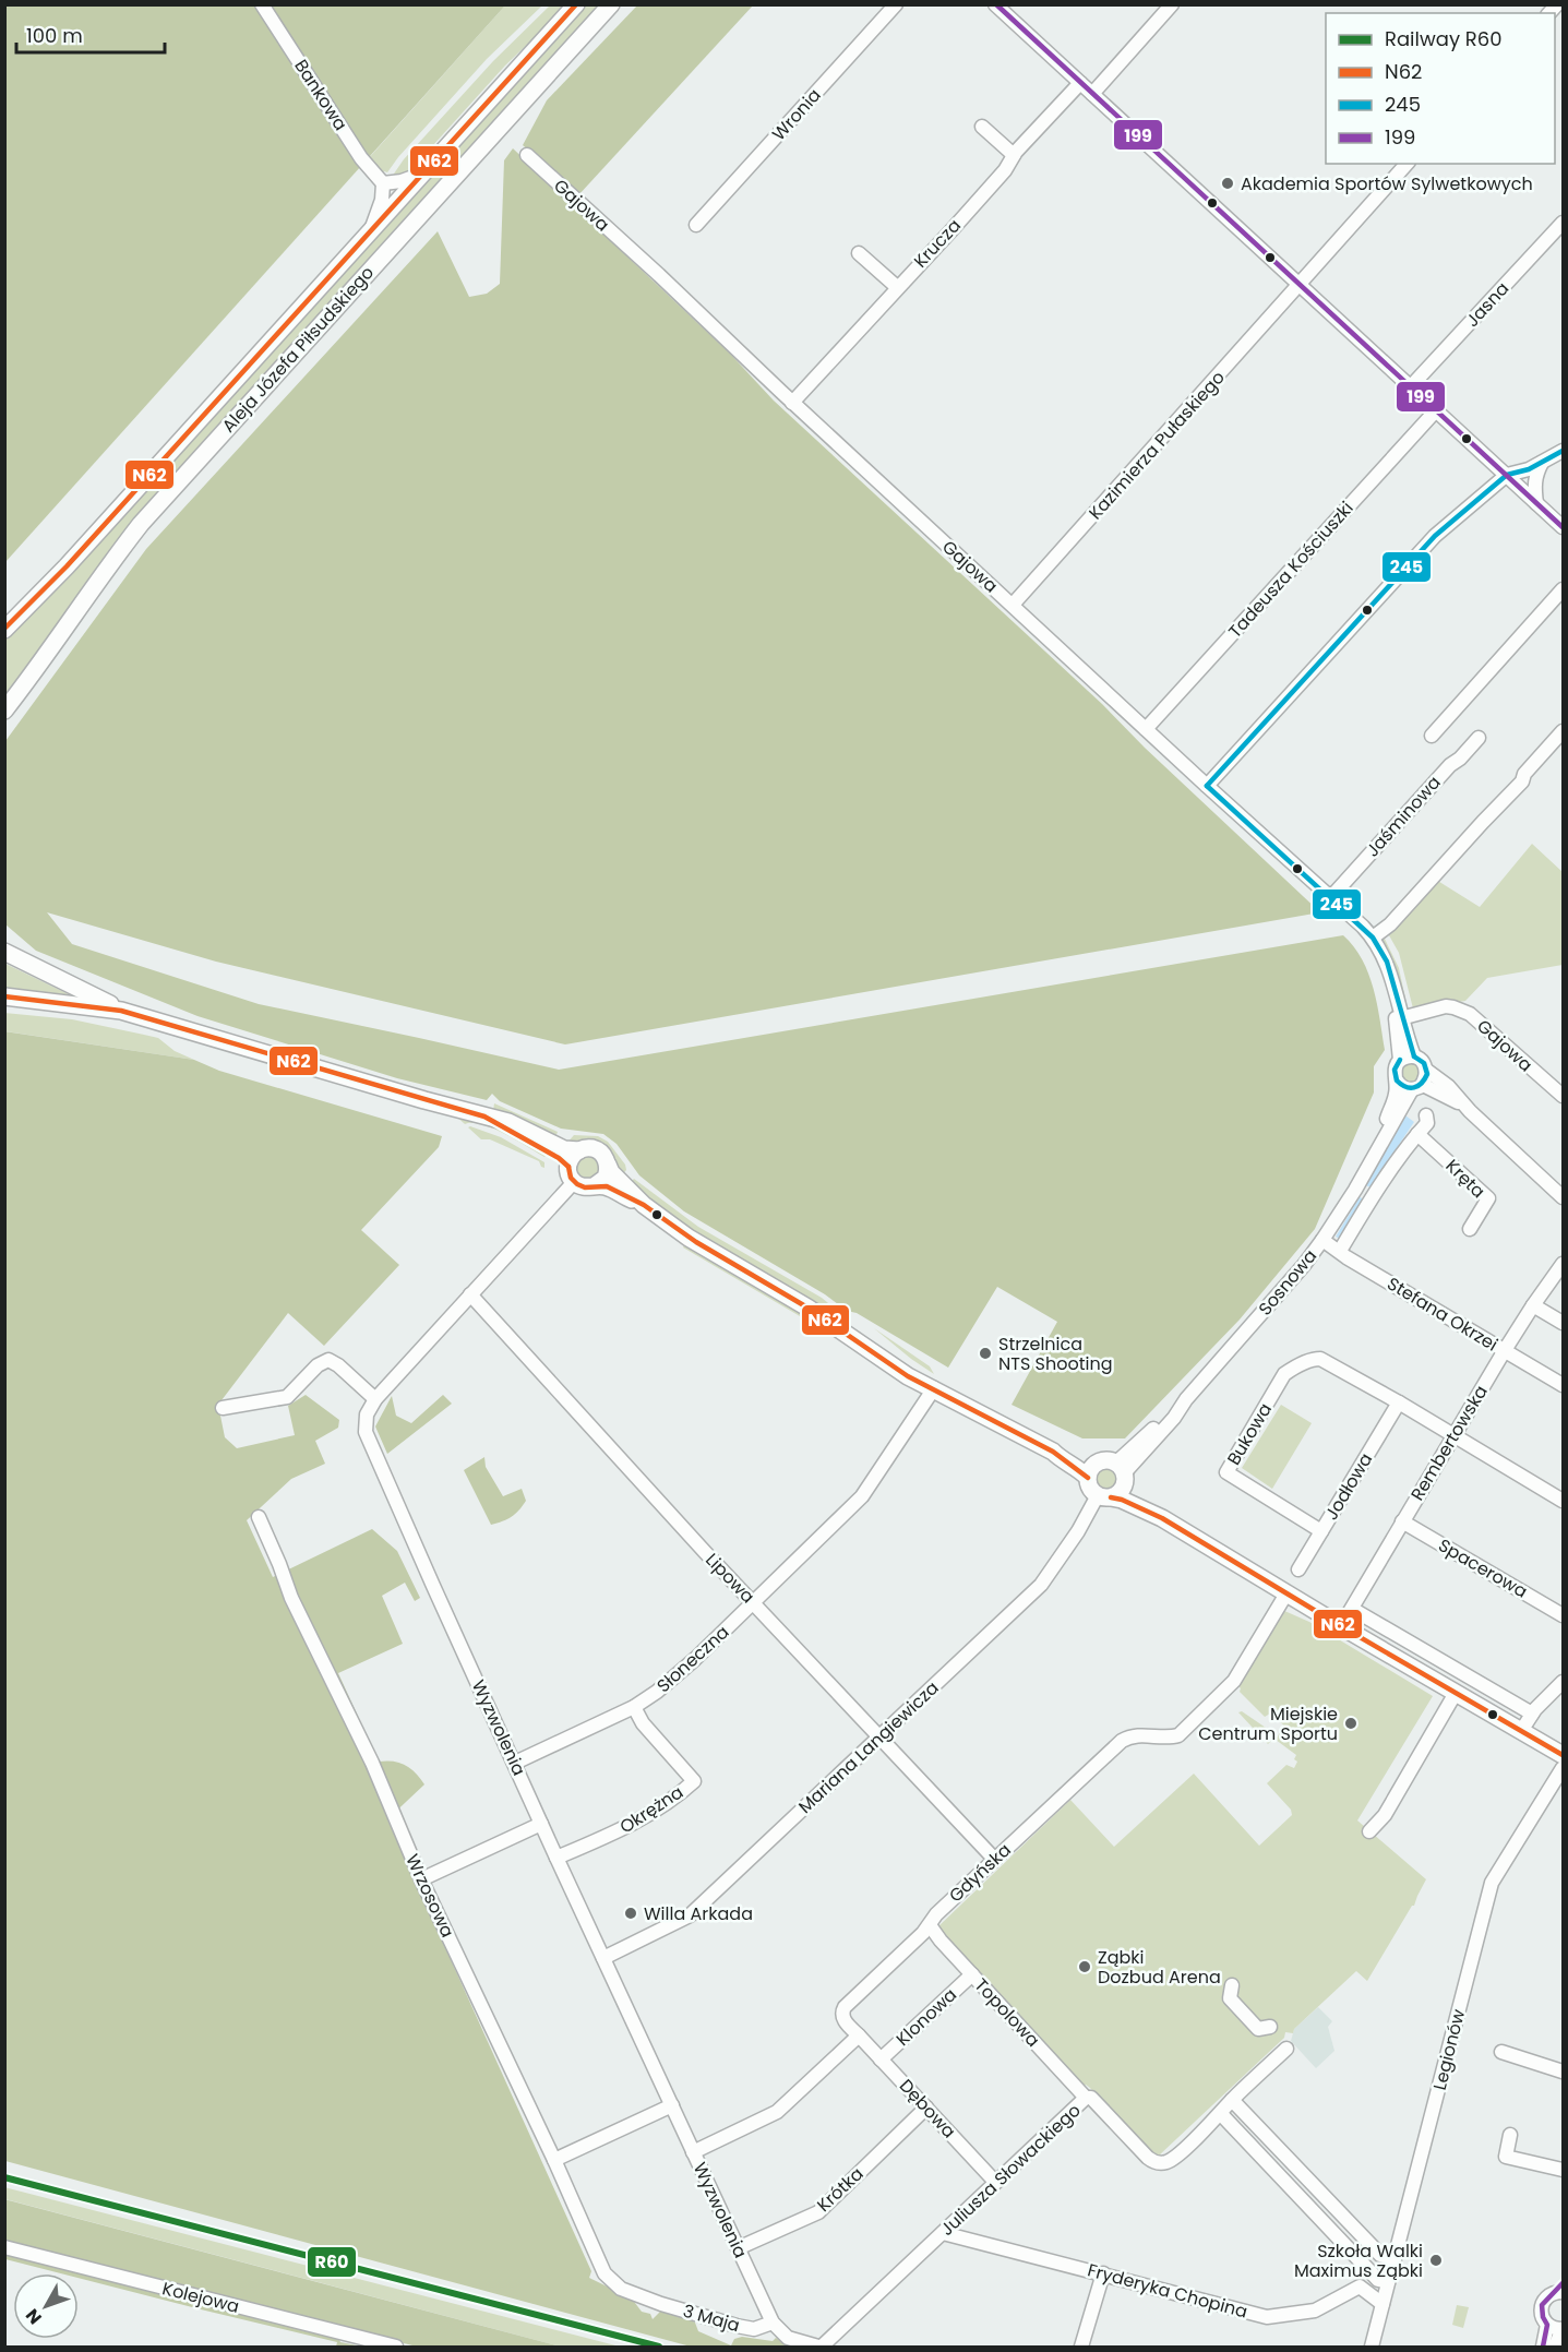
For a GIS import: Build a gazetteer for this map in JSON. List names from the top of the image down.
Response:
{
  "streets": {
    "main road": ["Aleja Józefa Piłsudskiego"],
    "street": [
      "Bankowa",
      "Wronia",
      "Gajowa",
      "Krucza",
      "Jasna",
      "Kazimierza Pułaskiego",
      "Tadeusza Kościuszki",
      "Jaśminowa",
      "Kręta",
      "Sosnowa",
      "Stefana Okrzei",
      "Bukowa",
      "Rembertowska",
      "Jodłowa",
      "Spacerowa",
      "Lipowa",
      "Słoneczna",
      "Wyzwolenia",
      "Mariana Langiewicza",
      "Okrężna",
      "Gdyńska",
      "Wrzosowa",
      "Topolowa",
      "Klonowa",
      "Legionów",
      "Dębowa",
      "Juliusza Słowackiego",
      "Krótka",
      "Fryderyka Chopina",
      "Kolejowa",
      "3 Maja"
    ]
  },
  "crossings": [
    ["Gajowa", "Krucza"],
    ["Gajowa", "Kazimierza Pułaskiego"],
    ["Gajowa", "Tadeusza Kościuszki"],
    ["Gajowa", "Jaśminowa"],
    ["Gajowa", "Sosnowa"],
    ["Kręta", "Sosnowa"],
    ["Sosnowa", "Stefana Okrzei"],
    ["Stefana Okrzei", "Rembertowska"],
    ["Bukowa", "Jodłowa"],
    ["Rembertowska", "Spacerowa"],
    ["Lipowa", "Słoneczna"],
    ["Lipowa", "Wyzwolenia"],
    ["Lipowa", "Mariana Langiewicza"],
    ["Lipowa", "Gdyńska"],
    ["Słoneczna", "Wyzwolenia"],
    ["Słoneczna", "Okrężna"],
    ["Wyzwolenia", "Mariana Langiewicza"],
    ["Wyzwolenia", "Okrężna"],
    ["Wyzwolenia", "Krótka"],
    ["Wyzwolenia", "3 Maja"],
    ["Gdyńska", "Topolowa"],
    ["Gdyńska", "Dębowa"],
    ["Wrzosowa", "3 Maja"],
    ["Topolowa", "Klonowa"],
    ["Topolowa", "Juliusza Słowackiego"],
    ["Klonowa", "Dębowa"],
    ["Legionów", "Fryderyka Chopina"],
    ["Dębowa", "Juliusza Słowackiego"],
    ["Dębowa", "Krótka"],
    ["Juliusza Słowackiego", "Fryderyka Chopina"]
  ],
  "places": [
    "Akademia Sportów Sylwetkowych",
    "Strzelnica NTS Shooting",
    "Miejskie Centrum Sportu",
    "Willa Arkada",
    "Ząbki Dozbud Arena",
    "Szkoła Walki Maximus Ząbki"
  ],
  "lines": [
    "transit line N62",
    "transit line 199",
    "transit line 245",
    "rail line R60"
  ],
  "legend": [
    "Railway R60",
    "N62",
    "245",
    "199"
  ],
  "scale_bar": "100 m",
  "north": "bottom left"
}
